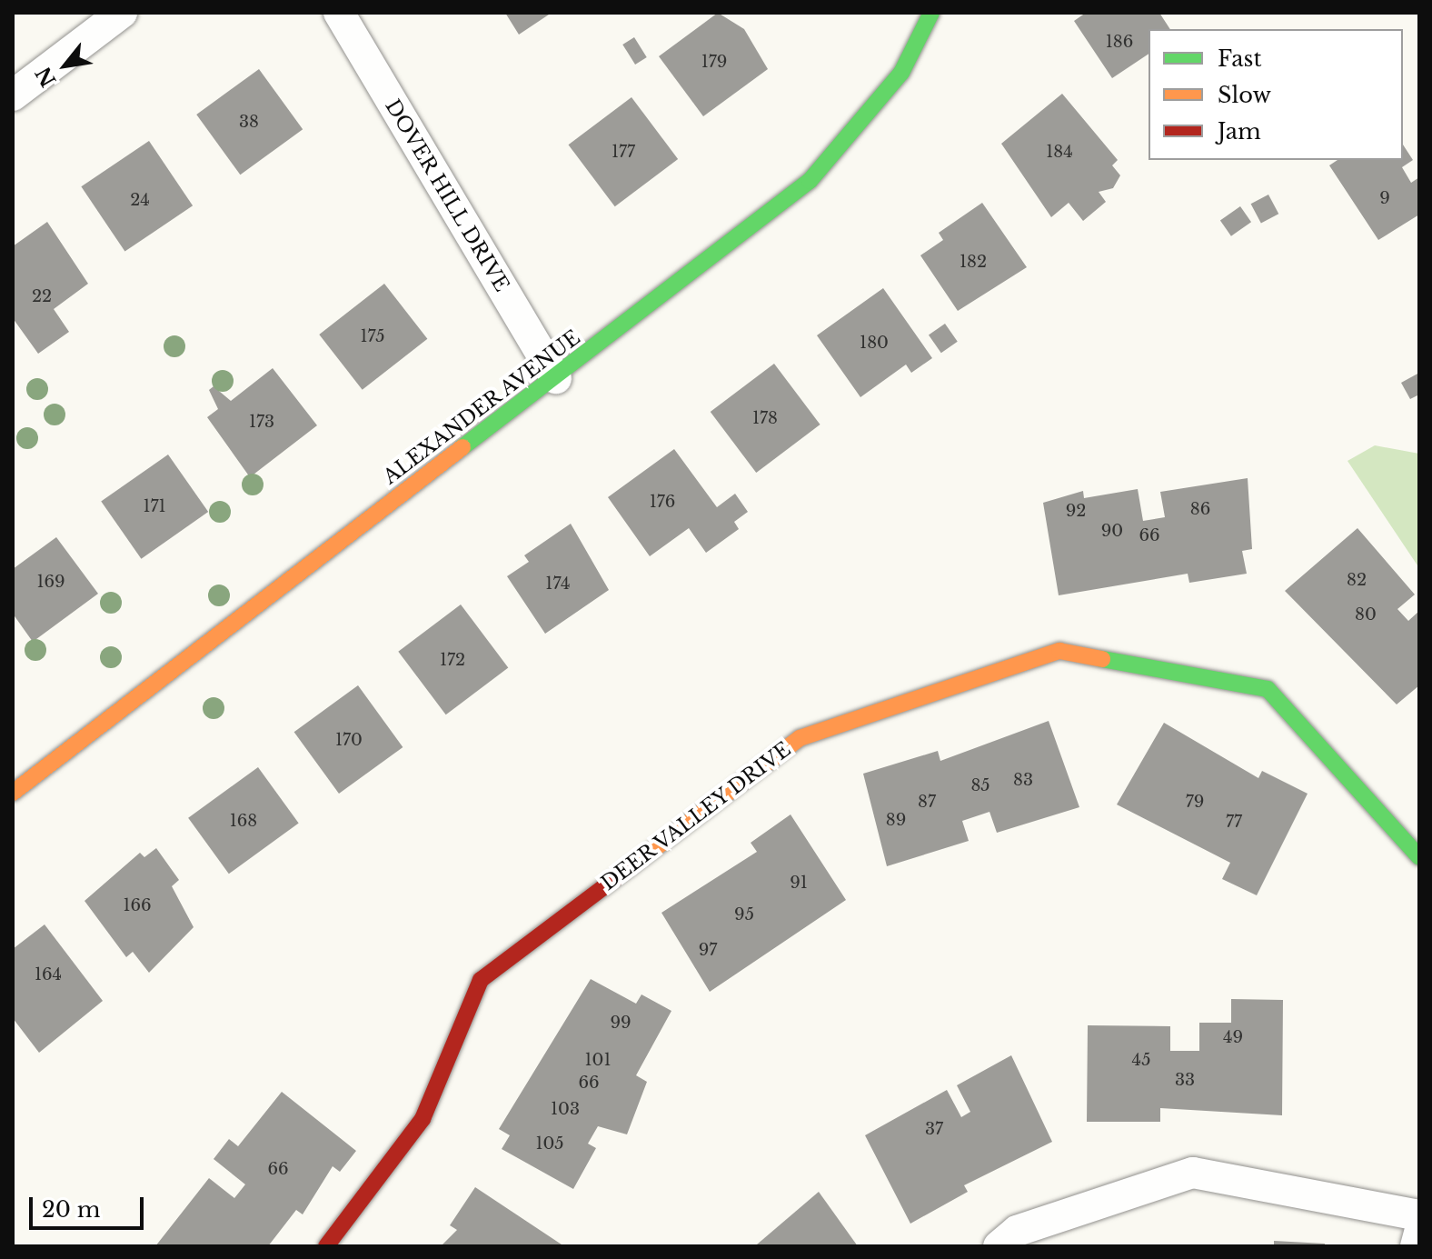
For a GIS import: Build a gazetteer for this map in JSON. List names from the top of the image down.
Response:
{
  "streets": {
    "street": ["DOVER HILL DRIVE", "ALEXANDER AVENUE", "DEER VALLEY DRIVE"]
  },
  "crossings": [
    ["DOVER HILL DRIVE", "ALEXANDER AVENUE"]
  ],
  "house_numbers": [
    "186",
    "179",
    "38",
    "177",
    "184",
    "9",
    "24",
    "182",
    "22",
    "175",
    "180",
    "178",
    "173",
    "176",
    "171",
    "86",
    "92",
    "90",
    "66",
    "82",
    "169",
    "174",
    "80",
    "172",
    "170",
    "83",
    "85",
    "87",
    "79",
    "89",
    "168",
    "77",
    "91",
    "166",
    "95",
    "97",
    "164",
    "99",
    "49",
    "101",
    "45",
    "33",
    "66",
    "103",
    "37",
    "105",
    "66"
  ],
  "legend": ["Fast", "Slow", "Jam"],
  "scale_bar": "20 m",
  "north": "bottom left"
}
